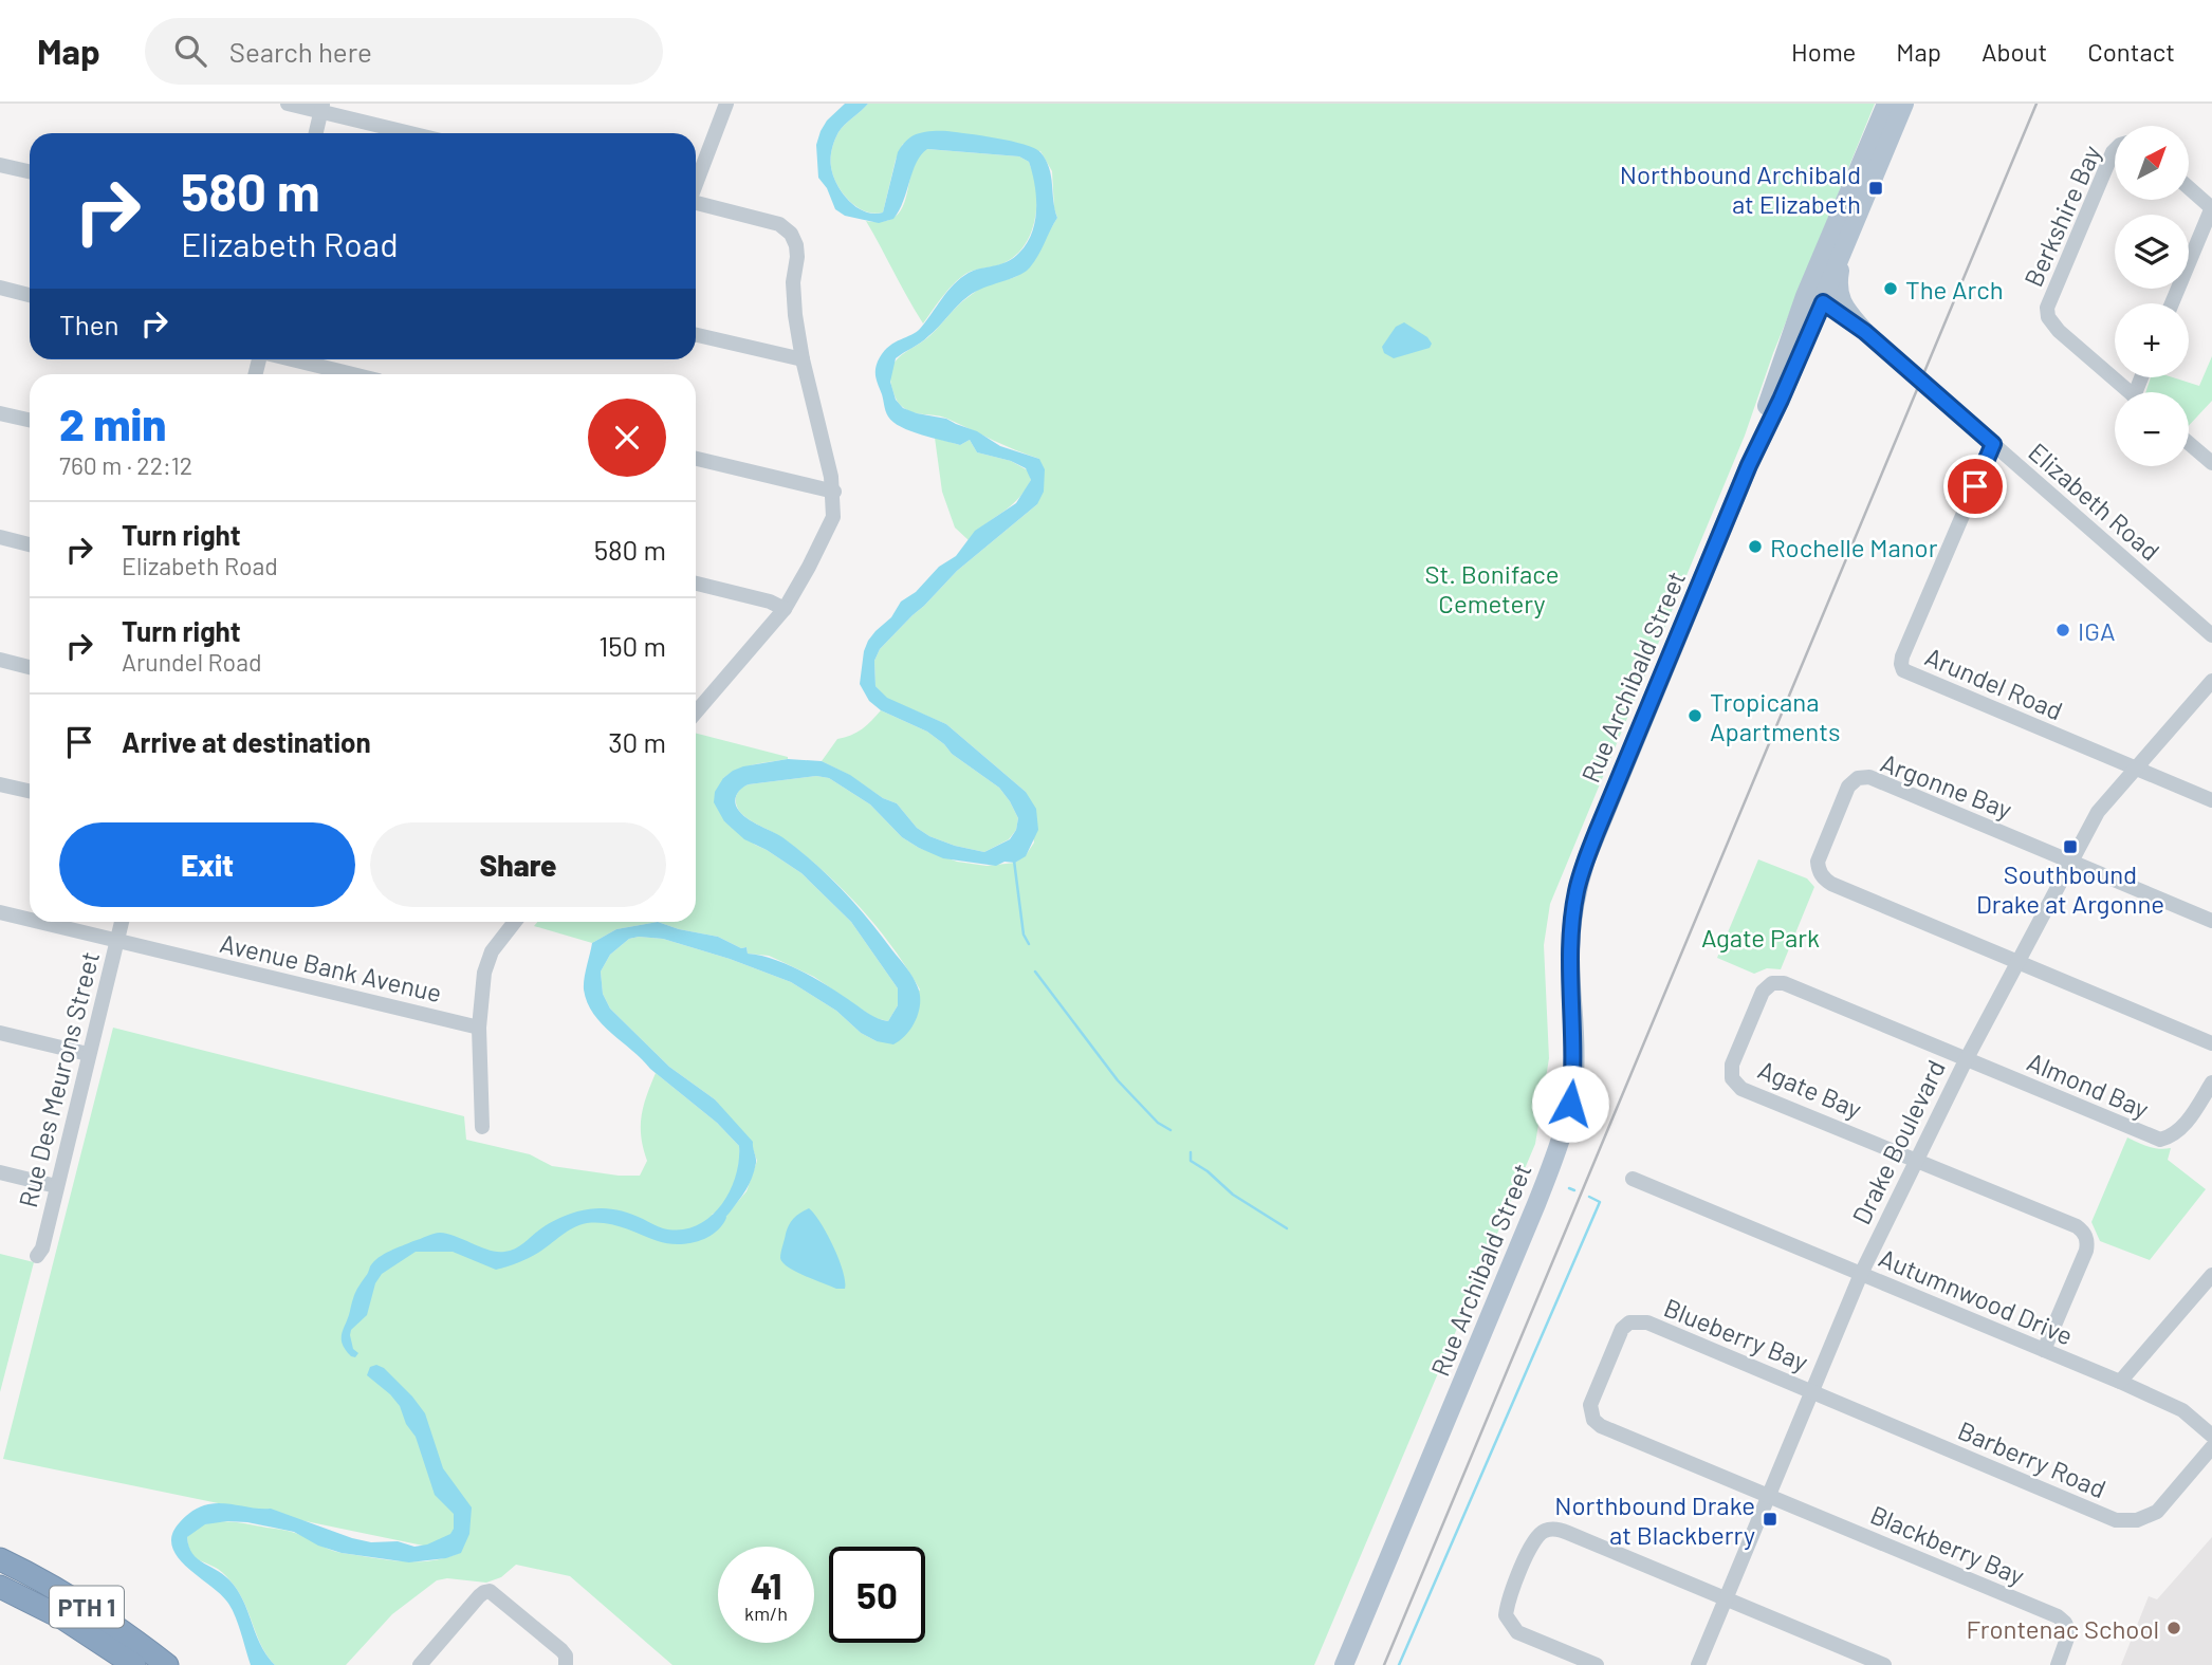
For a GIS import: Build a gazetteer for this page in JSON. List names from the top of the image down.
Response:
{
  "streets": {
    "highway": ["PTH 1"],
    "main road": ["Rue Archibald Street"],
    "street": [
      "Berkshire Bay",
      "Elizabeth Road",
      "Arundel Road",
      "Argonne Bay",
      "Avenue Bank Avenue",
      "Rue Des Meurons Street",
      "Almond Bay",
      "Agate Bay",
      "Drake Boulevard",
      "Autumnwood Drive",
      "Blueberry Bay",
      "Barberry Road",
      "Blackberry Bay"
    ]
  },
  "crossings": [
    ["Elizabeth Road", "Rue Archibald Street"],
    ["Elizabeth Road", "Arundel Road"],
    ["Arundel Road", "Drake Boulevard"],
    ["Argonne Bay", "Drake Boulevard"],
    ["Avenue Bank Avenue", "Rue Des Meurons Street"],
    ["Almond Bay", "Agate Bay"],
    ["Almond Bay", "Drake Boulevard"],
    ["Agate Bay", "Drake Boulevard"],
    ["Agate Bay", "Autumnwood Drive"],
    ["Drake Boulevard", "Autumnwood Drive"],
    ["Drake Boulevard", "Blueberry Bay"],
    ["Drake Boulevard", "Barberry Road"],
    ["Drake Boulevard", "Blackberry Bay"],
    ["Blueberry Bay", "Barberry Road"],
    ["Blueberry Bay", "Blackberry Bay"]
  ],
  "parks": ["St. Boniface Cemetery", "Agate Park"],
  "places": {
    "transit": ["Northbound Archibald at Elizabeth", "Southbound Drake at Argonne", "Northbound Drake at Blackberry"],
    "other": [
      "The Arch",
      "Rochelle Manor",
      "IGA",
      "Tropicana Apartments",
      "Frontenac School"
    ]
  },
  "north": "top right",
  "page": {
    "header": "Map",
    "search": "Search here",
    "nav": [
      "Home",
      "Map",
      "About",
      "Contact"
    ],
    "map_buttons": ["+", "−"],
    "turn": ["580 m", "Elizabeth Road"],
    "then": "Then",
    "heading": ["2 min", "760 m · 22:12"],
    "list": [
      {
        "name": "Turn right",
        "note": "Elizabeth Road",
        "value": "580 m"
      },
      {
        "name": "Turn right",
        "note": "Arundel Road",
        "value": "150 m"
      },
      {
        "name": "Arrive at destination",
        "value": "30 m"
      }
    ],
    "buttons": ["Exit", "Share"],
    "speed": "41 km/h",
    "limit": "50"
  }
}
